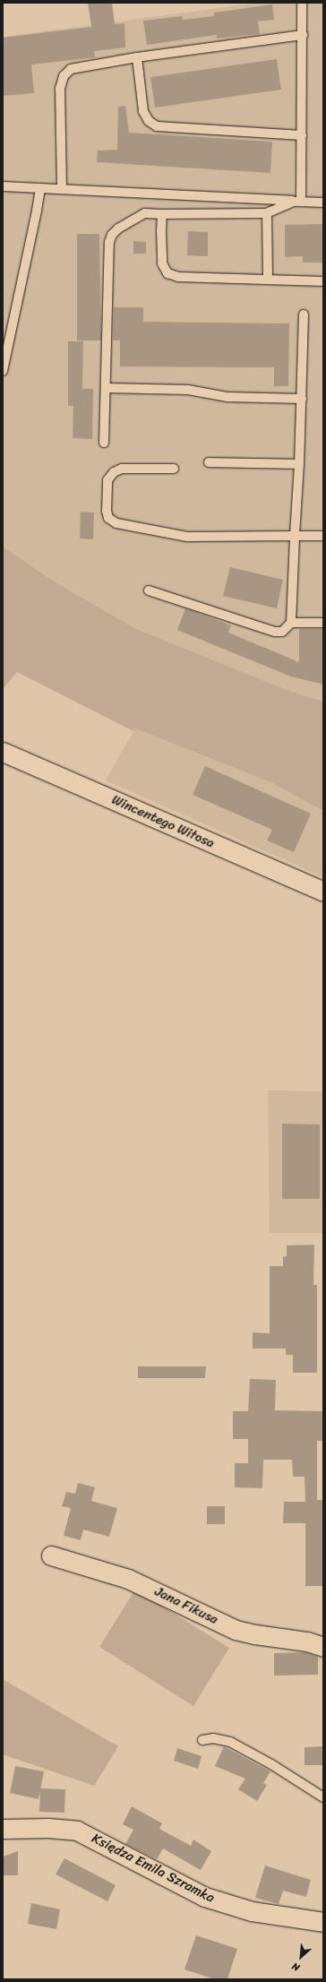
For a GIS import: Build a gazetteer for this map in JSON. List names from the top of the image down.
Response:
{
  "streets": {
    "street": ["Wincentego Witosa", "Jana Fikusa", "Księdza Emila Szramka"]
  },
  "north": "bottom left"
}
